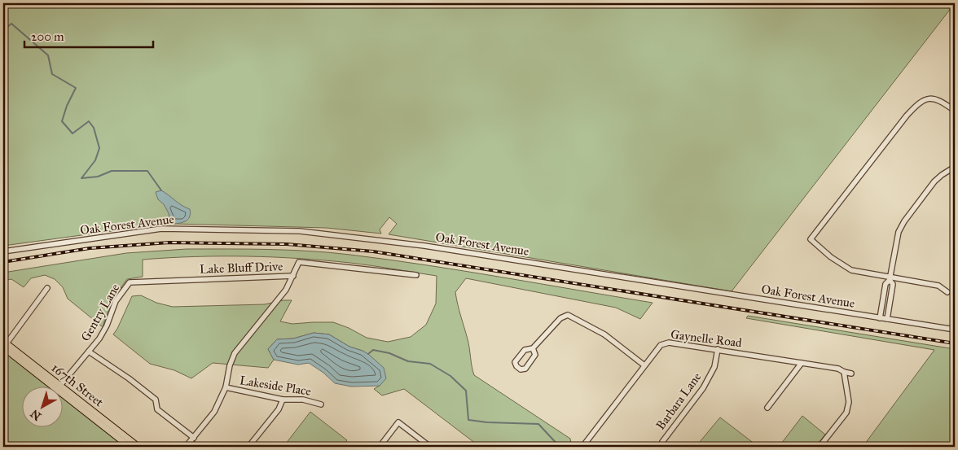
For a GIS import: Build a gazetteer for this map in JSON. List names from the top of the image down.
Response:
{
  "streets": {
    "main road": ["167th Street"],
    "street": [
      "Oak Forest Avenue",
      "Lake Bluff Drive",
      "Gentry Lane",
      "Gaynelle Road",
      "Lakeside Place",
      "Barbara Lane"
    ]
  },
  "crossings": [
    ["Lake Bluff Drive", "Gentry Lane"],
    ["Gaynelle Road", "Barbara Lane"]
  ],
  "scale_bar": "200 m",
  "north": "bottom left"
}
